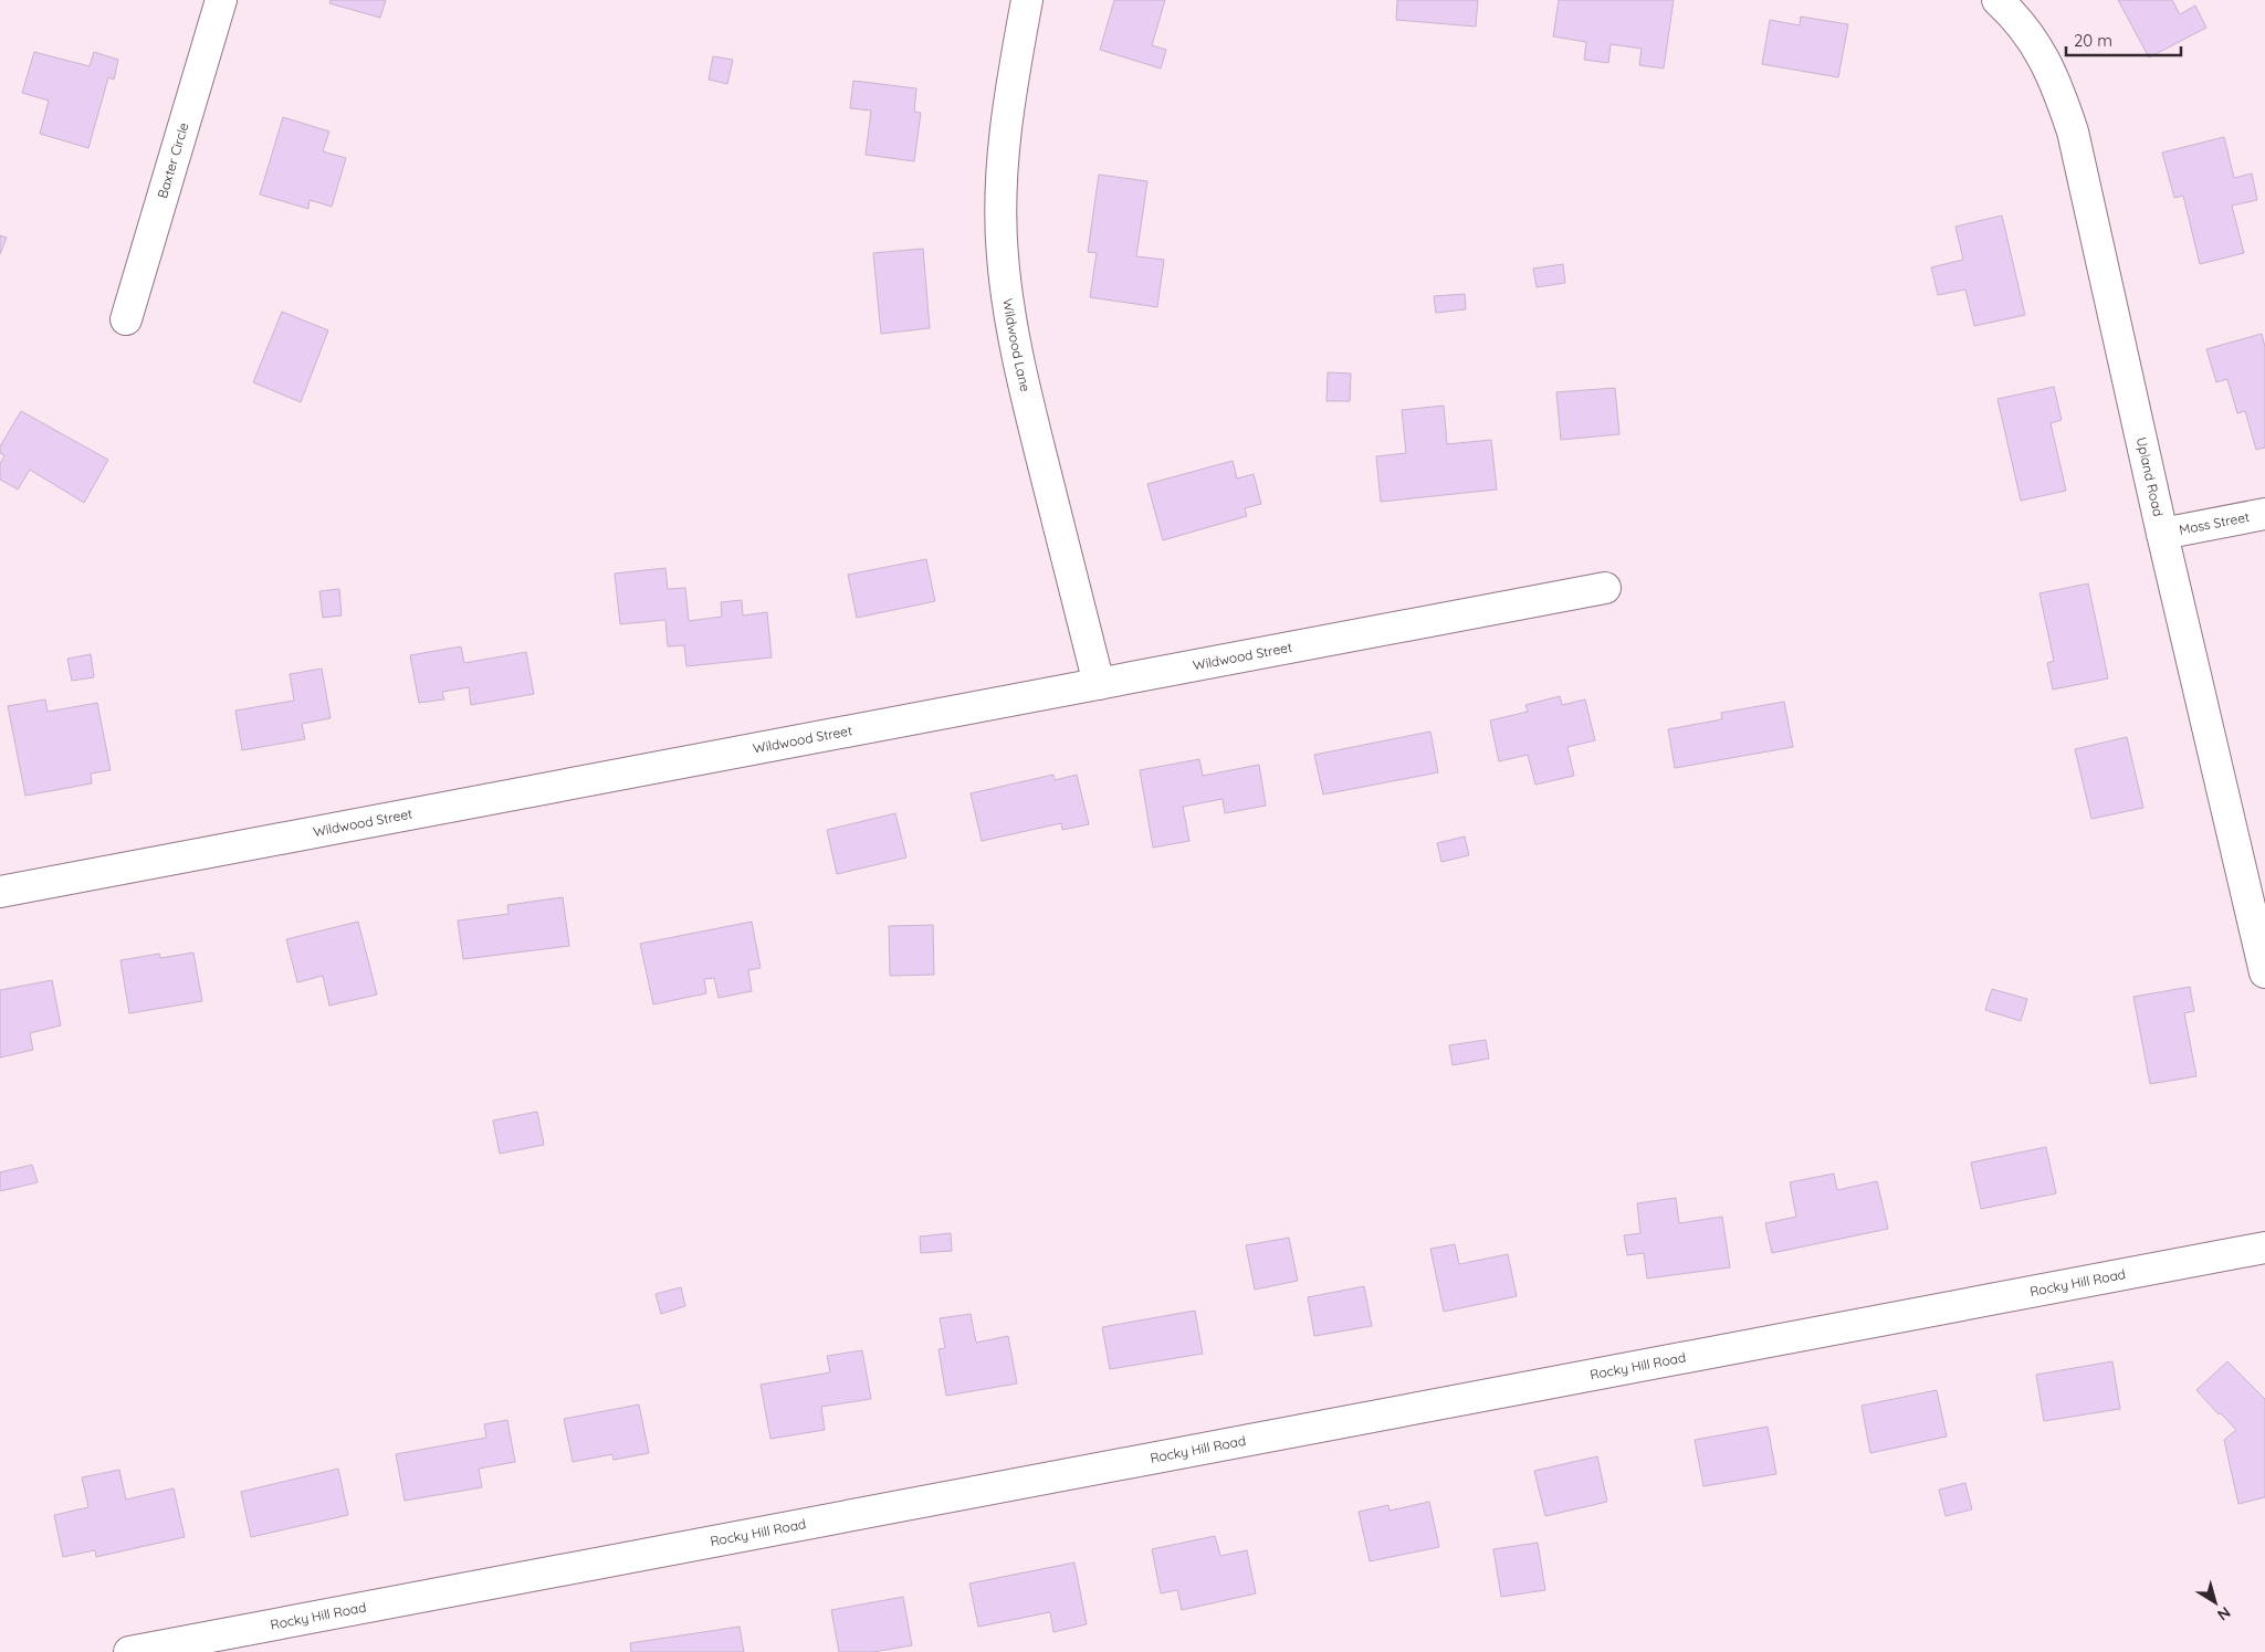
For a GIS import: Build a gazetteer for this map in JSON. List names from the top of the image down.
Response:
{
  "streets": {
    "street": [
      "Baxter Circle",
      "Wildwood Lane",
      "Upland Road",
      "Moss Street",
      "Wildwood Street",
      "Rocky Hill Road"
    ]
  },
  "crossings": [
    ["Wildwood Lane", "Wildwood Street"],
    ["Upland Road", "Moss Street"]
  ],
  "scale_bar": "20 m",
  "north": "bottom right"
}
